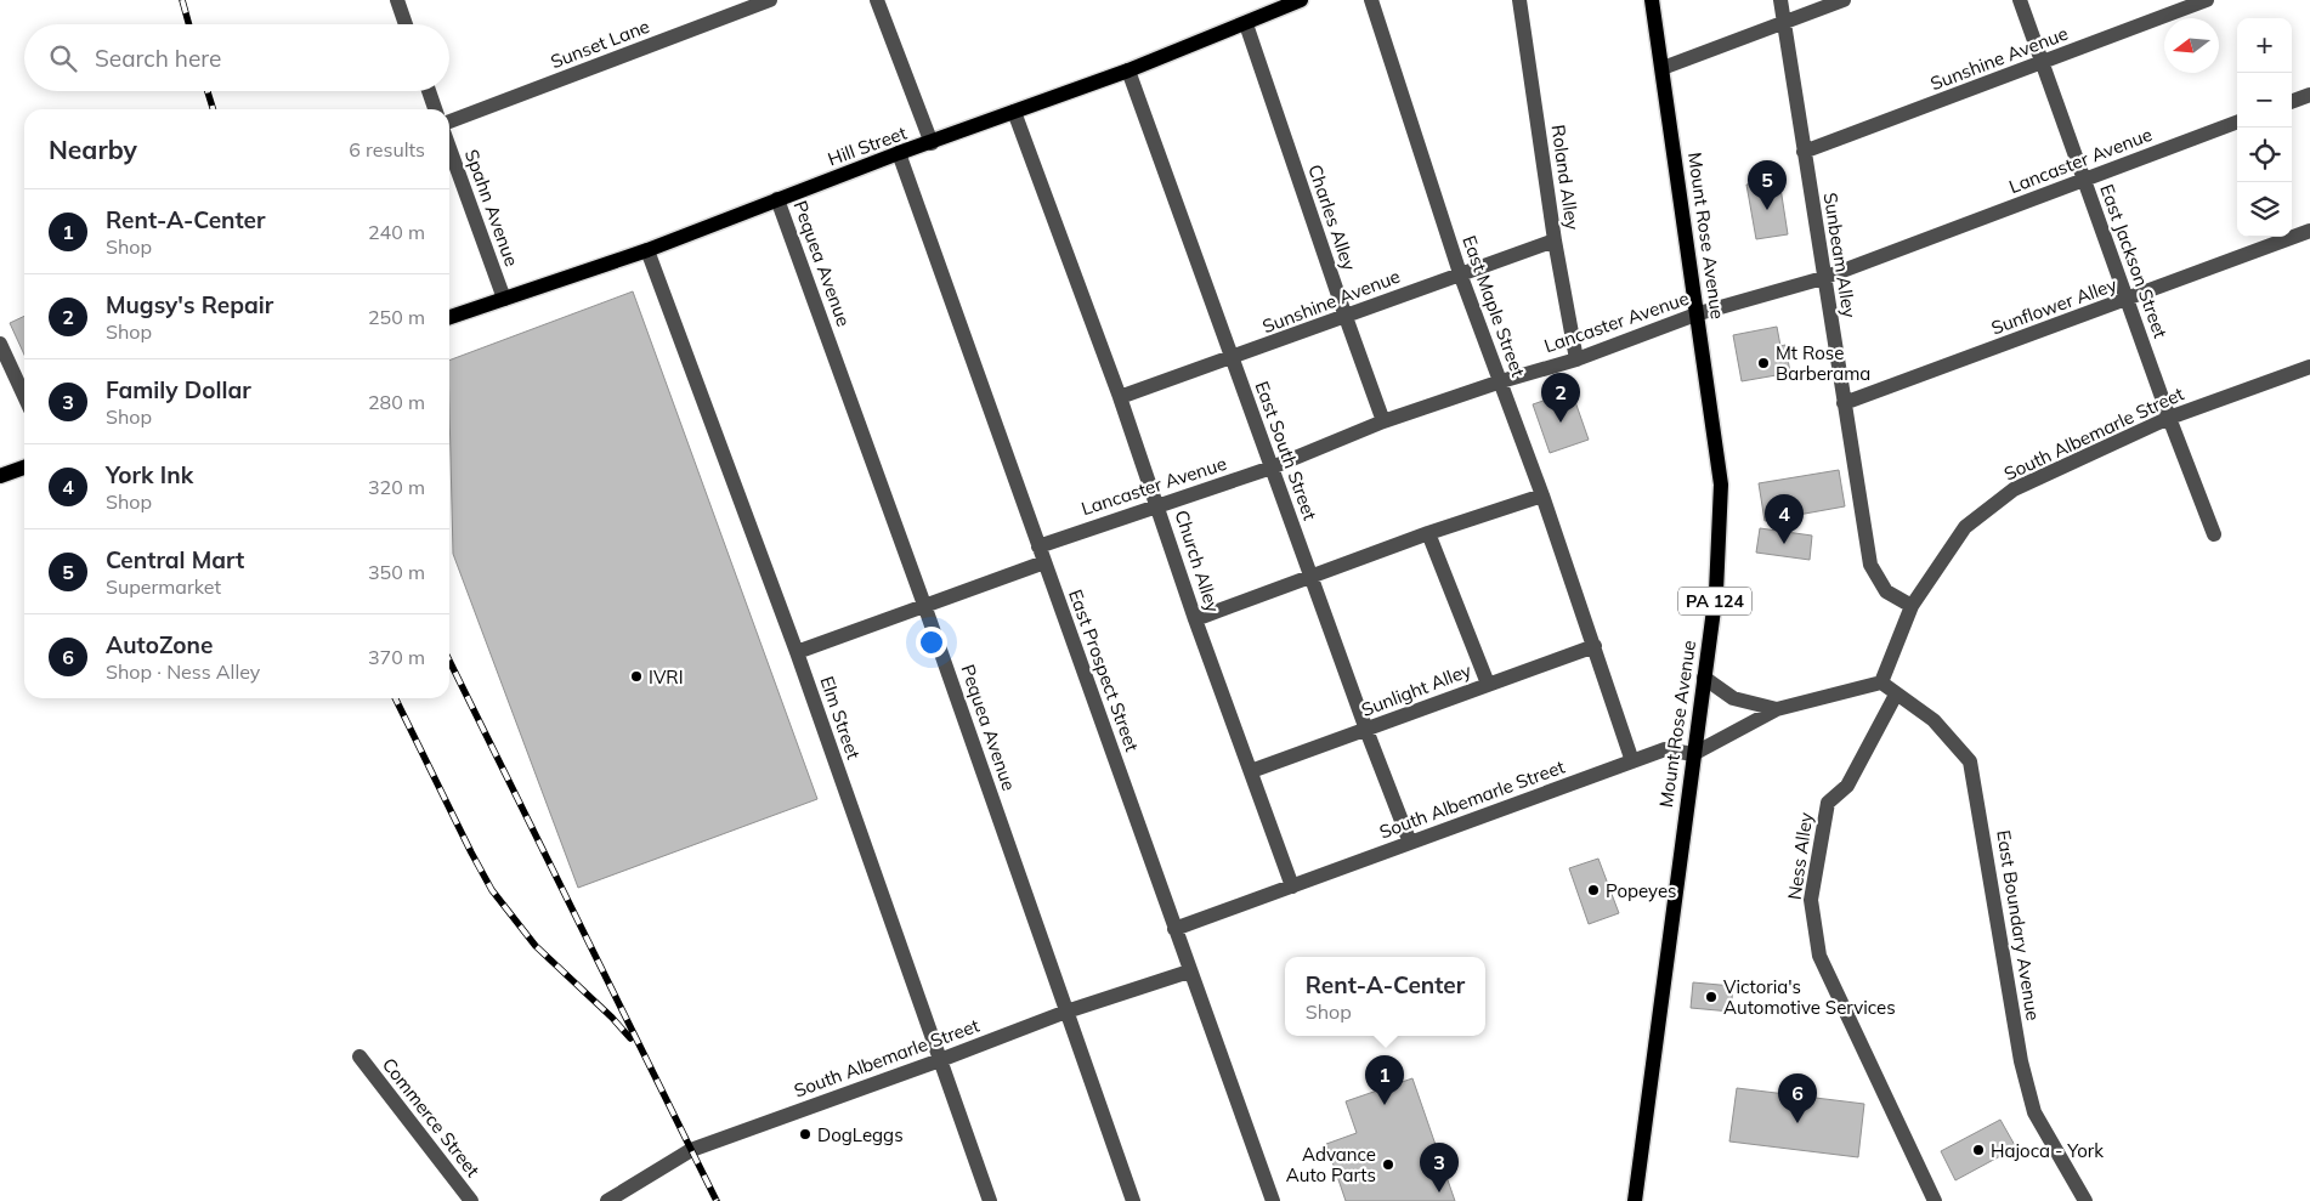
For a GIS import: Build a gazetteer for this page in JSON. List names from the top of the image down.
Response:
{
  "streets": {
    "main road": ["Hill Street", "Mount Rose Avenue", "PA 124"],
    "street": [
      "Sunset Lane",
      "Sunshine Avenue",
      "Lancaster Avenue",
      "Roland Alley",
      "Spahn Avenue",
      "Charles Alley",
      "Sunbeam Alley",
      "East Jackson Street",
      "Pequea Avenue",
      "East Maple Street",
      "Sunflower Alley",
      "South Albemarle Street",
      "East South Street",
      "Church Alley",
      "East Prospect Street",
      "Sunlight Alley",
      "Elm Street",
      "Ness Alley",
      "East Boundary Avenue",
      "Commerce Street"
    ]
  },
  "crossings": [
    ["Sunshine Avenue", "Roland Alley"],
    ["Sunshine Avenue", "Charles Alley"],
    ["Sunshine Avenue", "Sunbeam Alley"],
    ["Sunshine Avenue", "East Jackson Street"],
    ["Sunshine Avenue", "East Maple Street"],
    ["Sunshine Avenue", "East South Street"],
    ["Sunshine Avenue", "Church Alley"],
    ["Hill Street", "Spahn Avenue"],
    ["Hill Street", "Charles Alley"],
    ["Hill Street", "Pequea Avenue"],
    ["Hill Street", "East South Street"],
    ["Hill Street", "Church Alley"],
    ["Hill Street", "East Prospect Street"],
    ["Hill Street", "Elm Street"],
    ["Lancaster Avenue", "Roland Alley"],
    ["Lancaster Avenue", "Charles Alley"],
    ["Lancaster Avenue", "Mount Rose Avenue"],
    ["Lancaster Avenue", "Sunbeam Alley"],
    ["Lancaster Avenue", "East Jackson Street"],
    ["Lancaster Avenue", "East Maple Street"],
    ["Lancaster Avenue", "East South Street"],
    ["Lancaster Avenue", "Church Alley"],
    ["Lancaster Avenue", "East Prospect Street"],
    ["Mount Rose Avenue", "South Albemarle Street"],
    ["Sunbeam Alley", "Sunflower Alley"],
    ["Sunbeam Alley", "South Albemarle Street"],
    ["East Jackson Street", "Sunflower Alley"],
    ["East Jackson Street", "South Albemarle Street"],
    ["Pequea Avenue", "South Albemarle Street"],
    ["East Maple Street", "South Albemarle Street"],
    ["East Maple Street", "Sunlight Alley"],
    ["South Albemarle Street", "East South Street"],
    ["South Albemarle Street", "Church Alley"],
    ["South Albemarle Street", "East Prospect Street"],
    ["South Albemarle Street", "Elm Street"],
    ["South Albemarle Street", "East Boundary Avenue"],
    ["East South Street", "Sunlight Alley"],
    ["Church Alley", "Sunlight Alley"],
    ["Ness Alley", "East Boundary Avenue"]
  ],
  "places": [
    "Mt Rose Barberama",
    "IVRI",
    "Popeyes",
    "Victoria's Automotive Services",
    "DogLeggs",
    "Hajoca - York",
    "Advance Auto Parts"
  ],
  "north": "left",
  "page": {
    "map_buttons": ["+", "−"],
    "search": "Search here",
    "heading": ["Nearby", "6 results"],
    "pins": [
      "5",
      "2",
      "4",
      "1",
      "6",
      "3"
    ],
    "list": [
      {
        "mark": "1",
        "name": "Rent-A-Center",
        "note": "Shop",
        "value": "240 m"
      },
      {
        "mark": "2",
        "name": "Mugsy's Repair",
        "note": "Shop",
        "value": "250 m"
      },
      {
        "mark": "3",
        "name": "Family Dollar",
        "note": "Shop",
        "value": "280 m"
      },
      {
        "mark": "4",
        "name": "York Ink",
        "note": "Shop",
        "value": "320 m"
      },
      {
        "mark": "5",
        "name": "Central Mart",
        "note": "Supermarket",
        "value": "350 m"
      },
      {
        "mark": "6",
        "name": "AutoZone",
        "note": "Shop · Ness Alley",
        "value": "370 m"
      }
    ],
    "popup": ["Rent-A-Center", "Shop"]
  }
}
